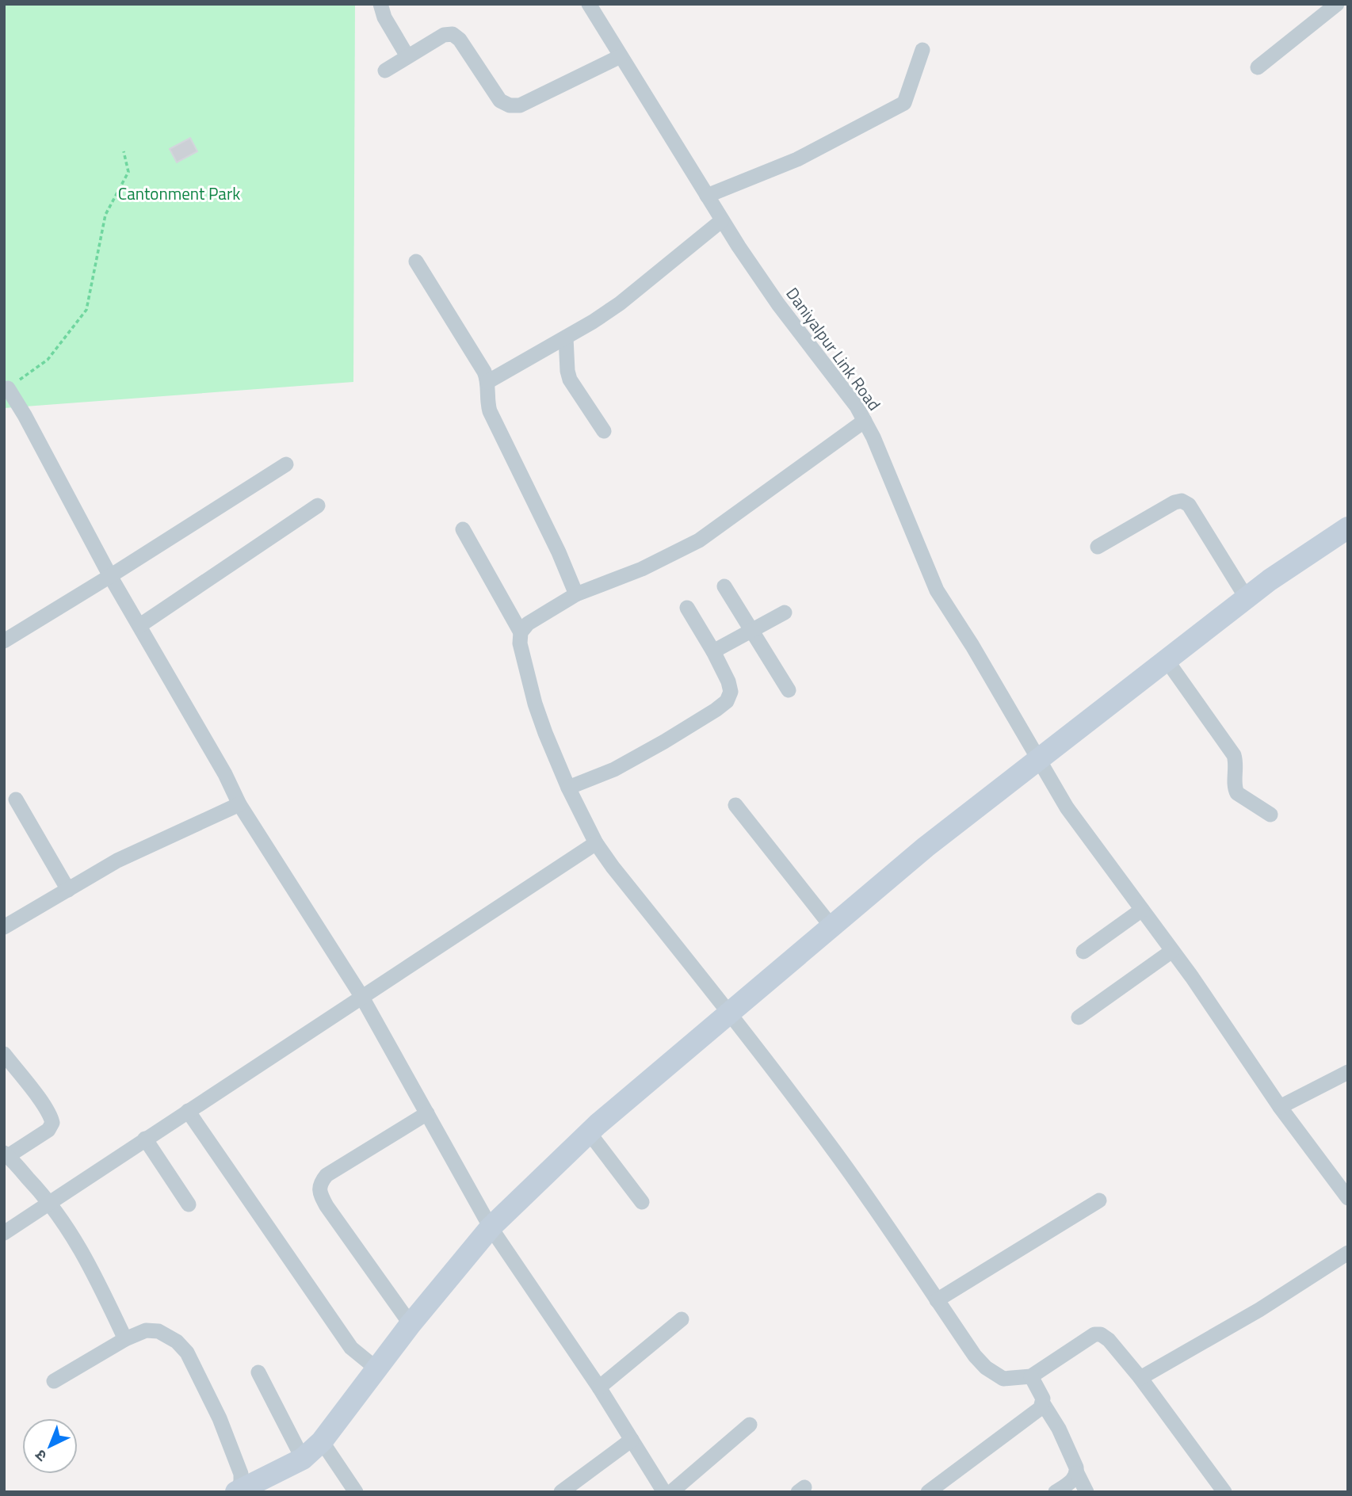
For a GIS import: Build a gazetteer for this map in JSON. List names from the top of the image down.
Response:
{
  "streets": {
    "street": ["Daniyalpur Link Road"]
  },
  "parks": ["Cantonment Park"],
  "north": "bottom left"
}
